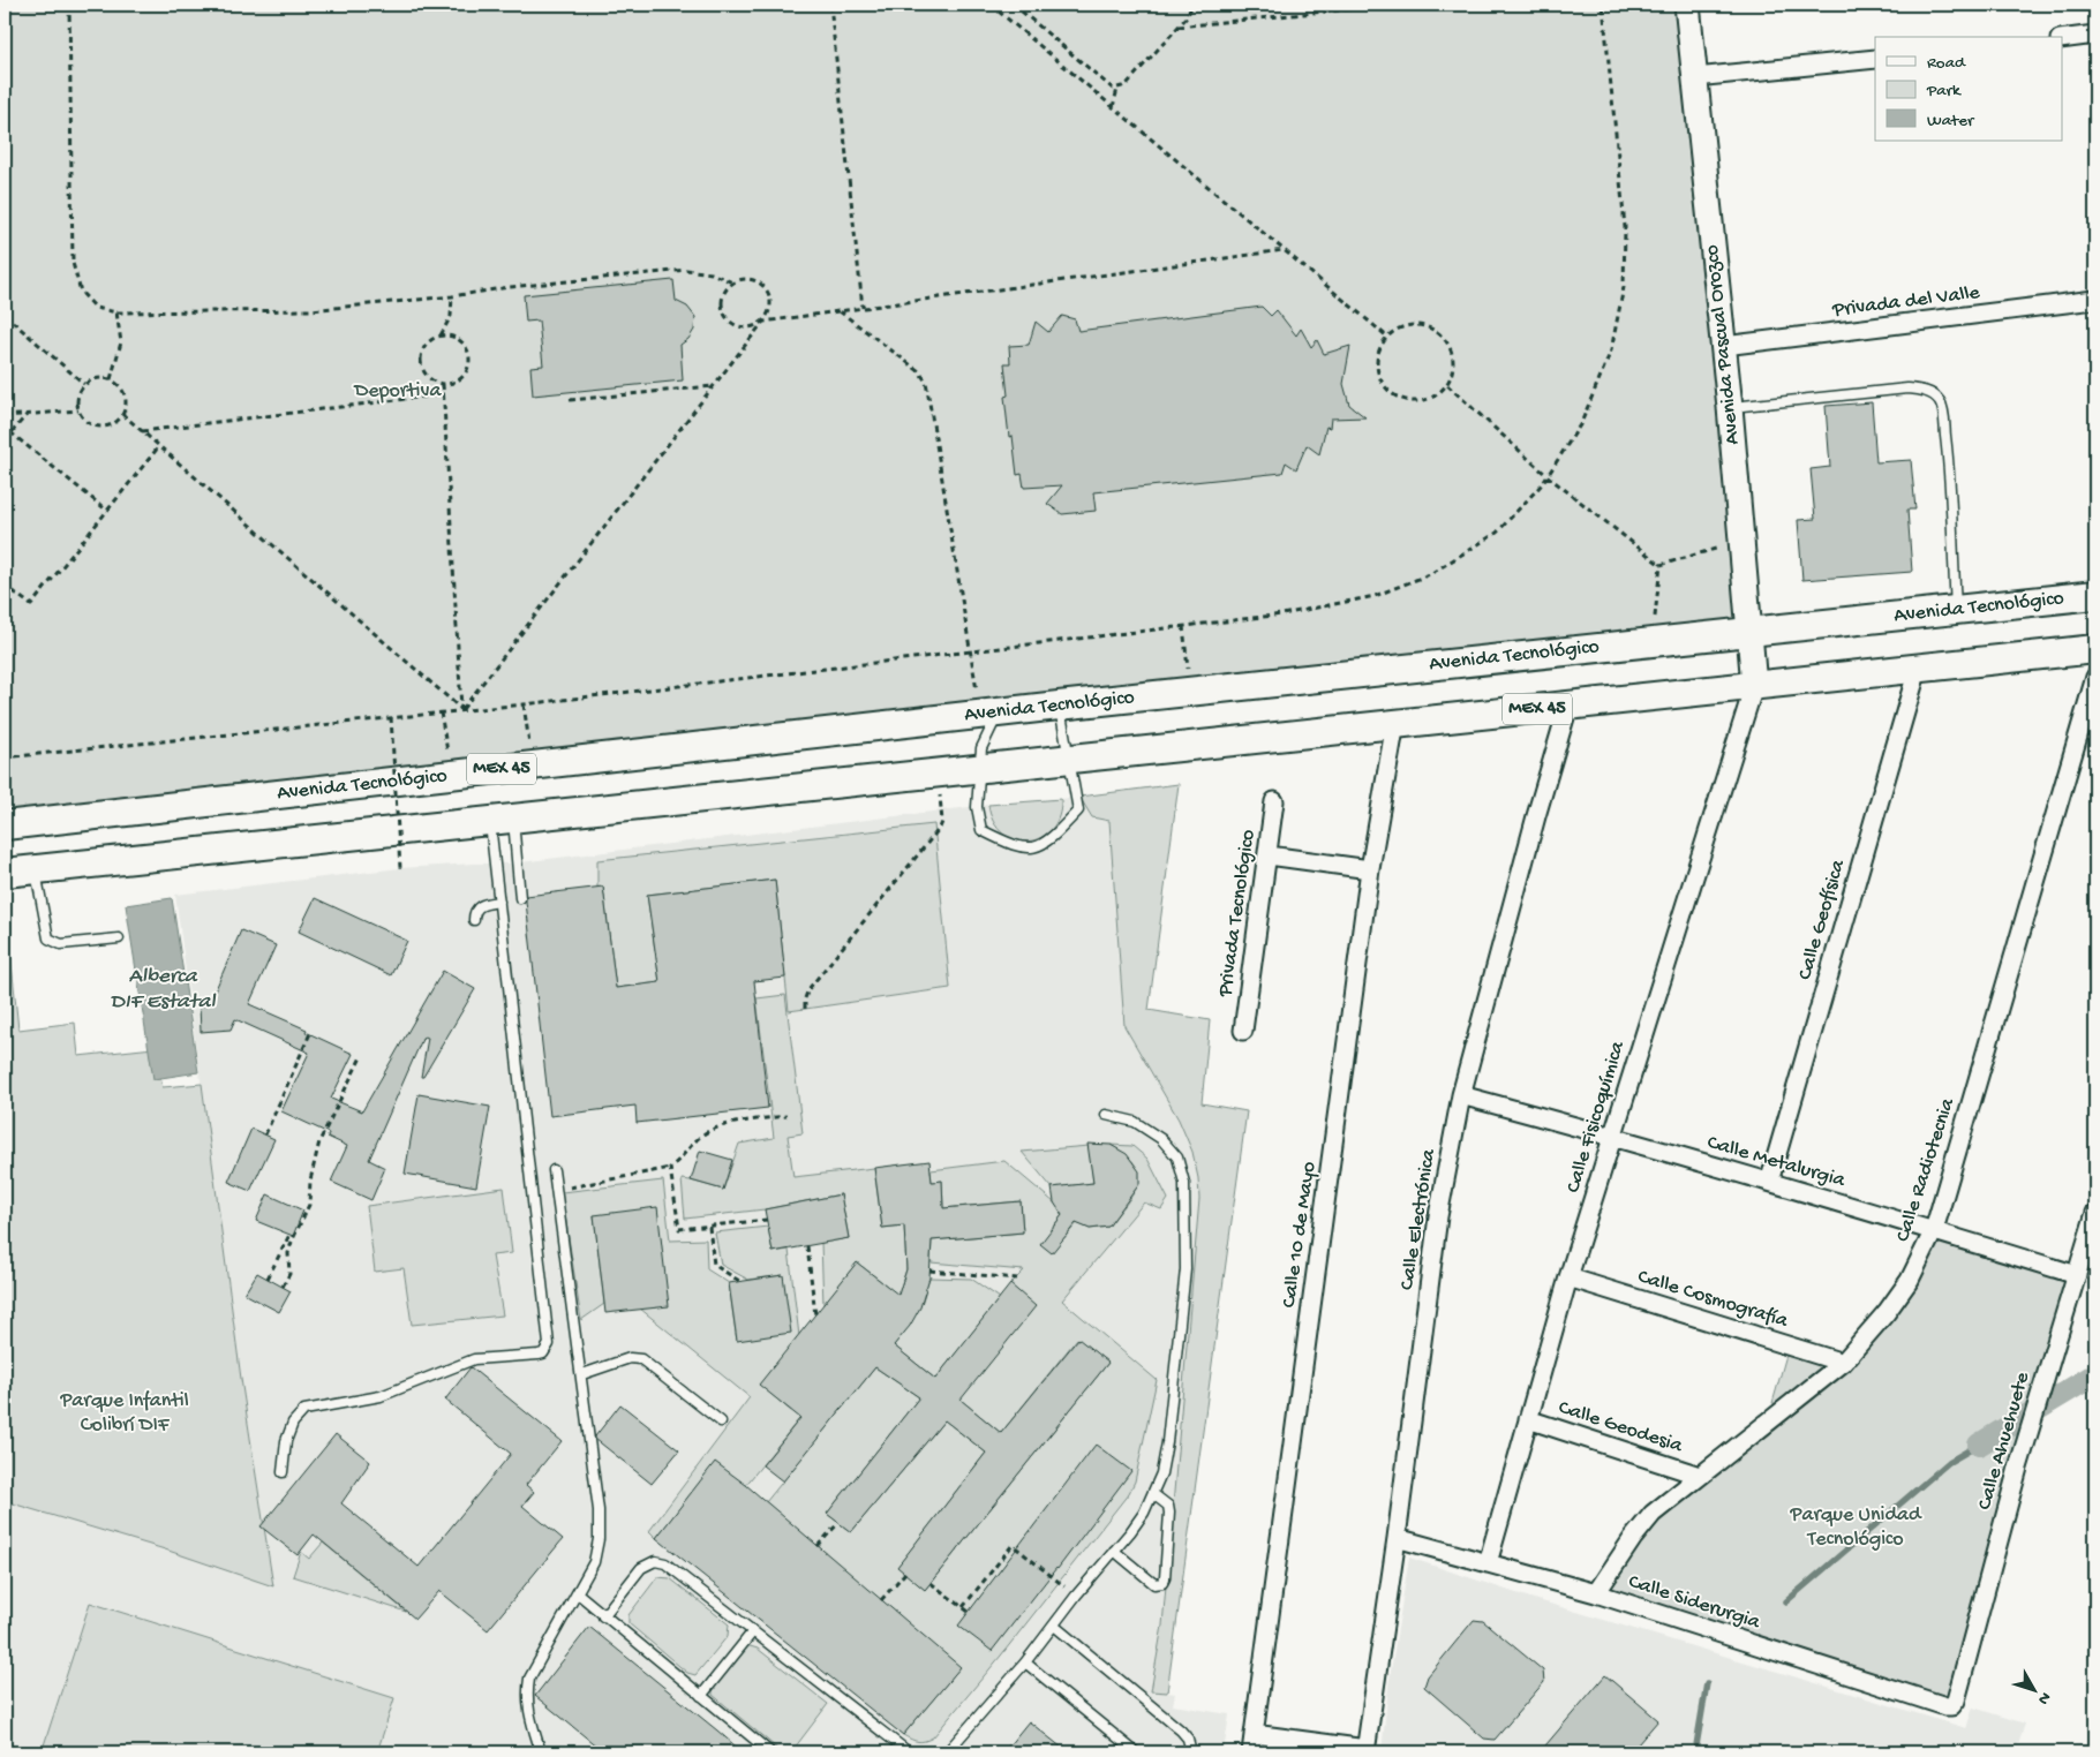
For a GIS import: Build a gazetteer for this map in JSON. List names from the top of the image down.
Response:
{
  "streets": {
    "main road": ["Avenida Pascual Orozco", "Avenida Tecnológico", "MEX 45"],
    "street": [
      "Privada del Valle",
      "Privada Tecnológico",
      "Calle Geofísica",
      "Calle Fisicoquímica",
      "Calle Metalurgia",
      "Calle Radiotecnia",
      "Calle Electrónica",
      "Calle 10 de Mayo",
      "Calle Cosmografía",
      "Calle Geodesia",
      "Calle Ahuehuete",
      "Calle Siderurgia"
    ]
  },
  "crossings": [
    ["Privada del Valle", "Avenida Pascual Orozco"],
    ["Avenida Pascual Orozco", "Avenida Tecnológico"],
    ["Avenida Pascual Orozco", "MEX 45"],
    ["Avenida Pascual Orozco", "Calle Fisicoquímica"],
    ["MEX 45", "Calle Geofísica"],
    ["MEX 45", "Calle Fisicoquímica"],
    ["MEX 45", "Calle Electrónica"],
    ["MEX 45", "Calle 10 de Mayo"],
    ["Calle Geofísica", "Calle Metalurgia"],
    ["Calle Fisicoquímica", "Calle Metalurgia"],
    ["Calle Fisicoquímica", "Calle Cosmografía"],
    ["Calle Fisicoquímica", "Calle Geodesia"],
    ["Calle Fisicoquímica", "Calle Siderurgia"],
    ["Calle Metalurgia", "Calle Radiotecnia"],
    ["Calle Metalurgia", "Calle Electrónica"],
    ["Calle Metalurgia", "Calle Ahuehuete"],
    ["Calle Radiotecnia", "Calle Cosmografía"],
    ["Calle Radiotecnia", "Calle Geodesia"],
    ["Calle Radiotecnia", "Calle Siderurgia"],
    ["Calle Electrónica", "Calle Siderurgia"],
    ["Calle Ahuehuete", "Calle Siderurgia"]
  ],
  "water": ["Alberca DIF Estatal"],
  "parks": ["Deportiva", "Parque Infantil Colibrí DIF", "Parque Unidad Tecnológico"],
  "legend": ["Road", "Park", "Water"],
  "north": "bottom right"
}
